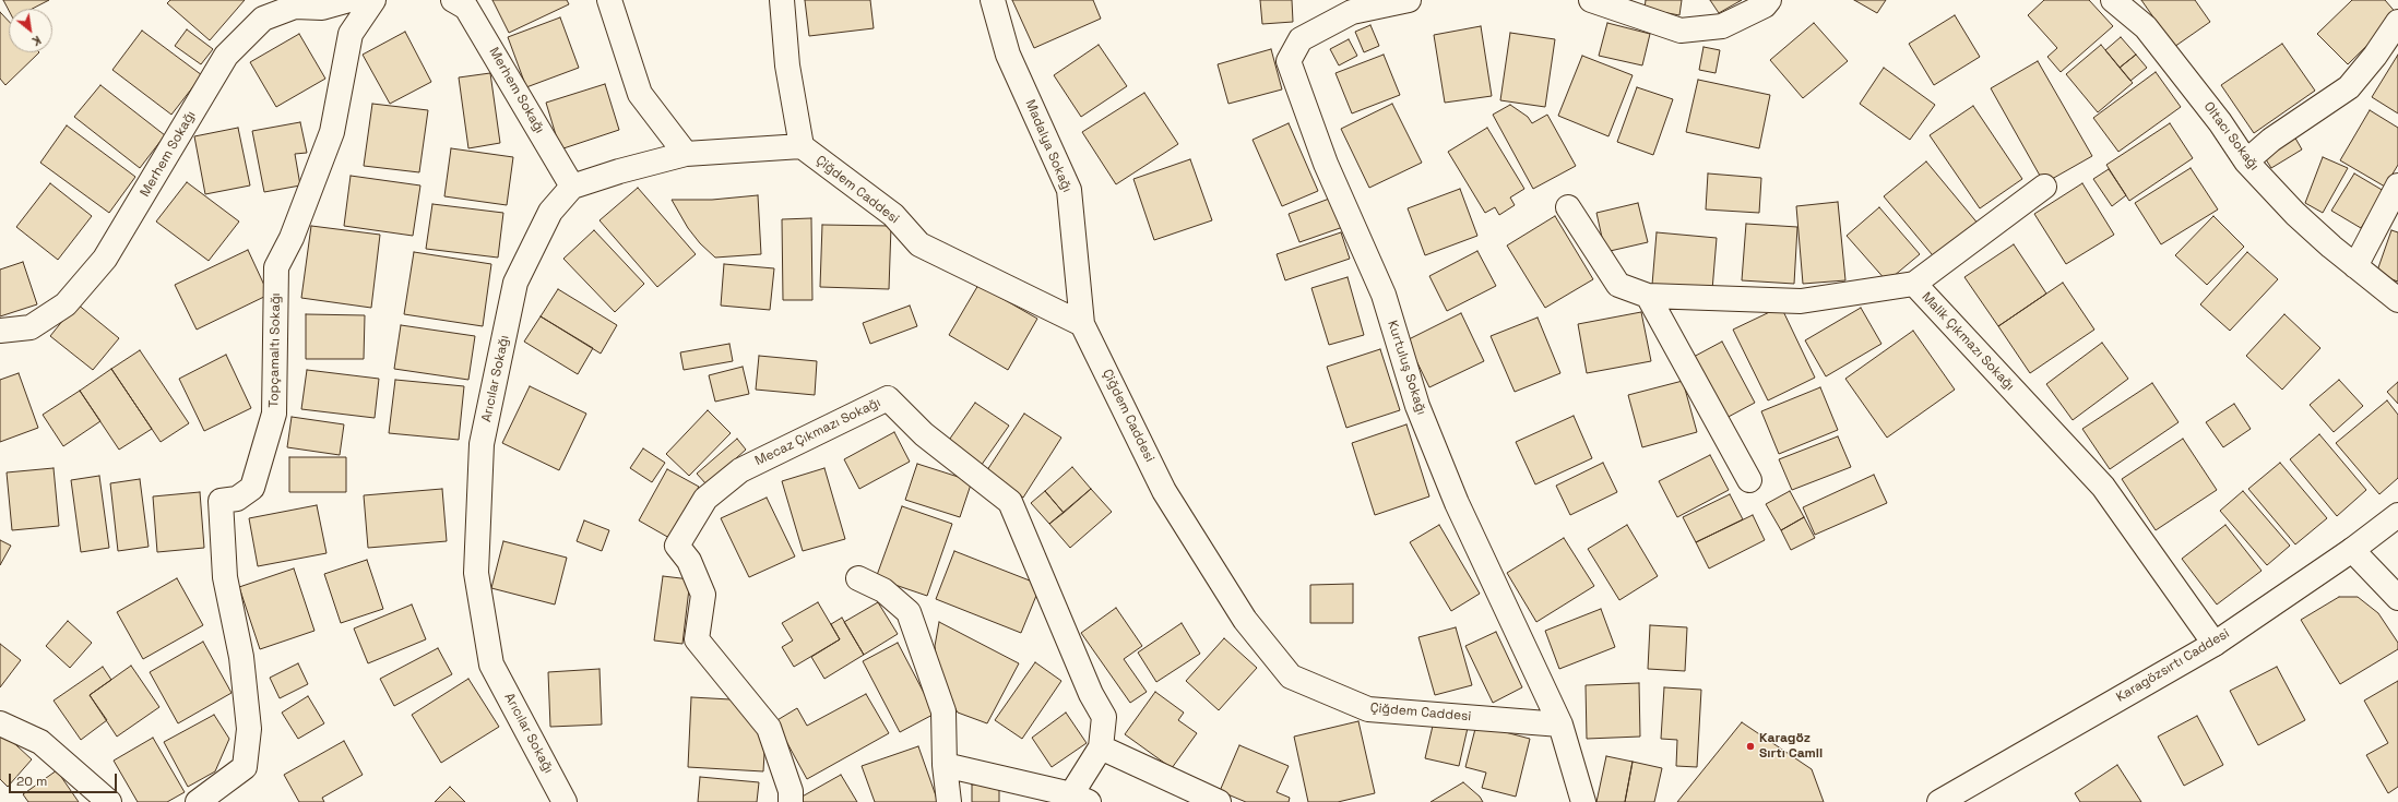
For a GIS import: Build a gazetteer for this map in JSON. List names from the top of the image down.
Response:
{
  "streets": {
    "street": [
      "Merhem Sokağı",
      "Oltacı Sokağı",
      "Madalya Sokağı",
      "Çiğdem Caddesi",
      "Malik Çıkmazı Sokağı",
      "Topçamaltı Sokağı",
      "Kurtuluş Sokağı",
      "Arıcılar Sokağı",
      "Mecaz Çıkmazı Sokağı",
      "Karagözsırtı Caddesi"
    ]
  },
  "crossings": [
    ["Merhem Sokağı", "Arıcılar Sokağı"],
    ["Madalya Sokağı", "Çiğdem Caddesi"],
    ["Çiğdem Caddesi", "Kurtuluş Sokağı"],
    ["Malik Çıkmazı Sokağı", "Karagözsırtı Caddesi"]
  ],
  "places": ["Karagöz Sırtı Camii"],
  "scale_bar": "20 m",
  "north": "bottom right"
}
